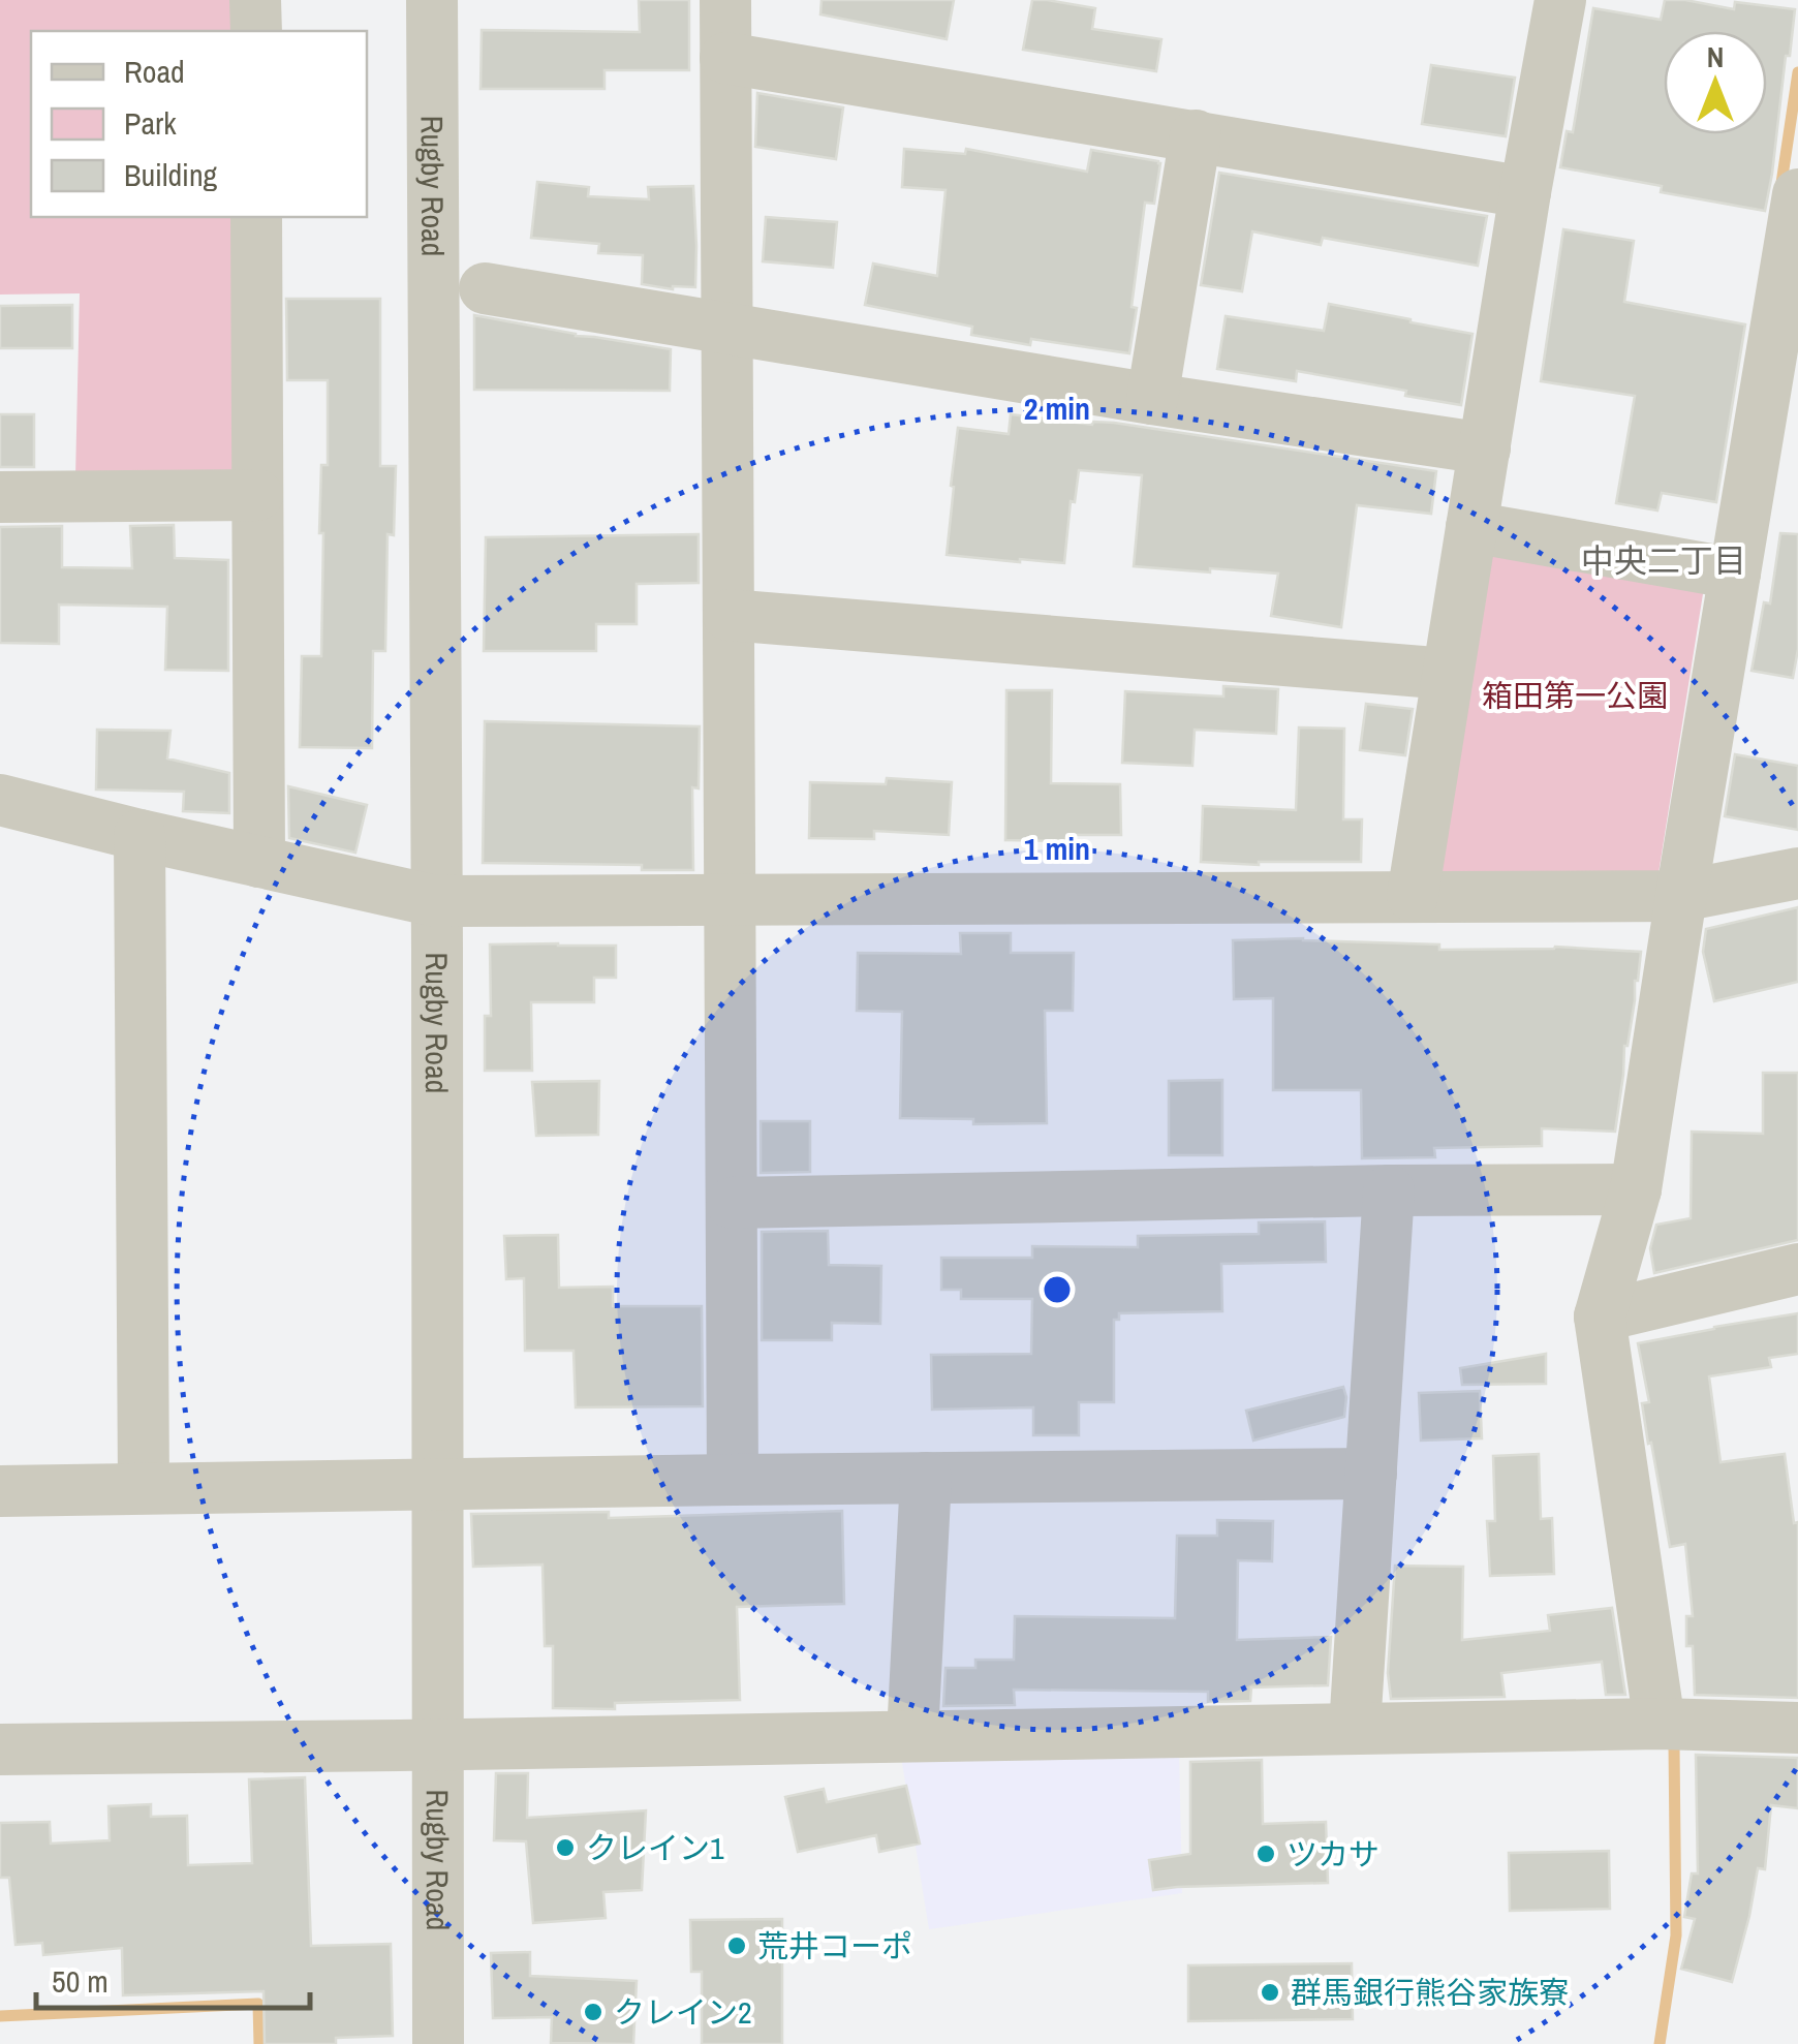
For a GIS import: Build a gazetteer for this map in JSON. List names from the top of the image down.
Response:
{
  "streets": {
    "street": ["Rugby Road"]
  },
  "districts": ["中央二丁目"],
  "parks": ["箱田第一公園"],
  "places": [
    "クレイン1",
    "ツカサ",
    "荒井コーポ",
    "群馬銀行熊谷家族寮",
    "クレイン2"
  ],
  "legend": ["Road", "Park", "Building"],
  "scale_bar": "50 m",
  "north": "top",
  "rings": ["2 min", "1 min"]
}
